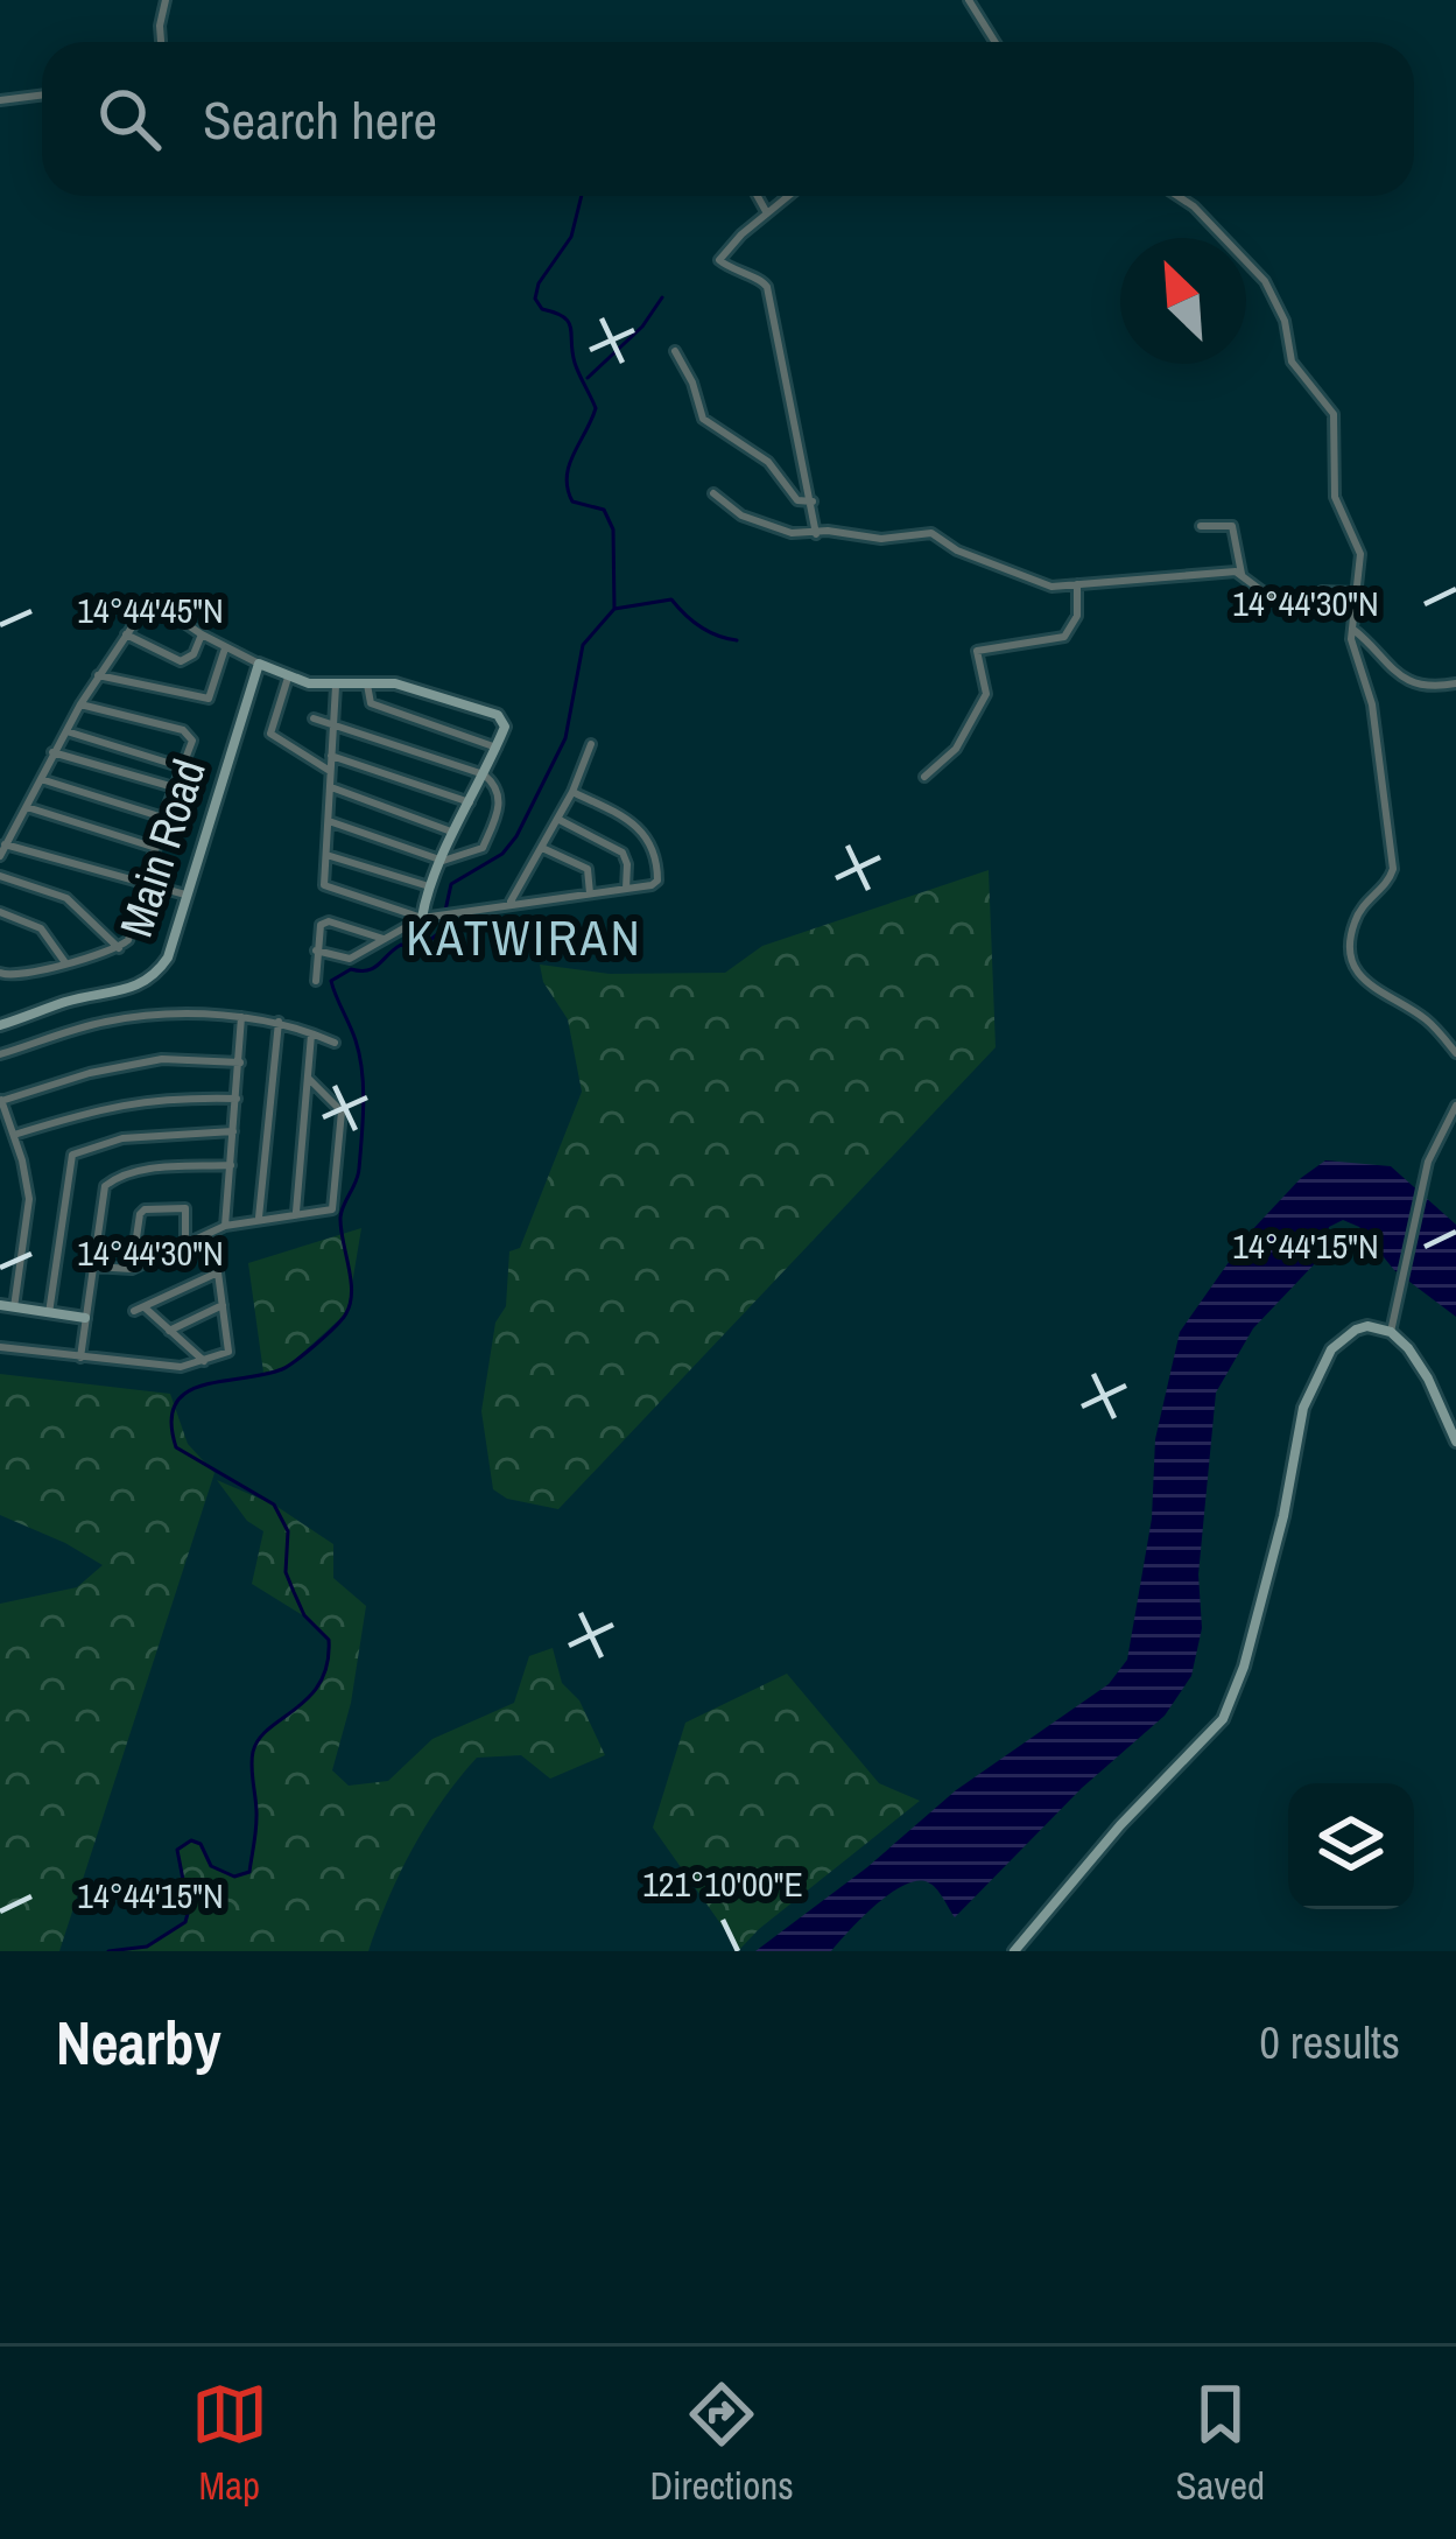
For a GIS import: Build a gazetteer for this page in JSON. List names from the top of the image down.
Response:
{
  "streets": {
    "street": ["Main Road"]
  },
  "districts": ["KATWIRAN"],
  "north": "top left",
  "page": {
    "search": "Search here",
    "heading": ["Nearby", "0 results"],
    "nav": ["Map", "Directions", "Saved"]
  },
  "coordinates": [
    "14°44'30\"N",
    "14°44'45\"N",
    "14°44'15\"N",
    "121°10'00\"E"
  ]
}
